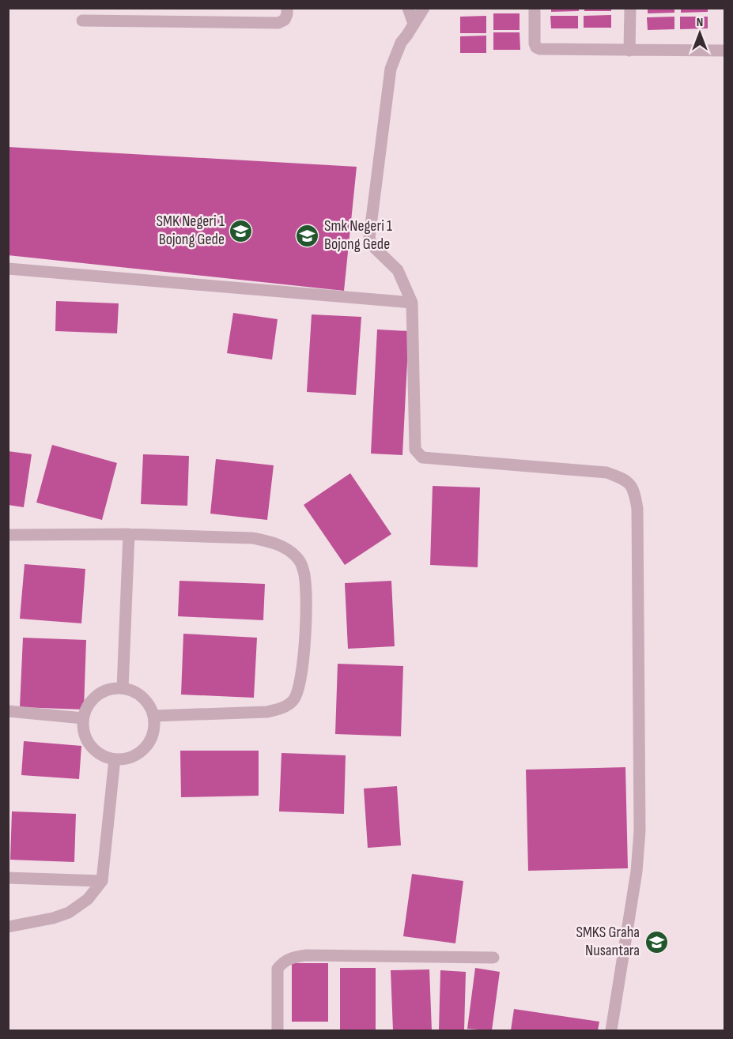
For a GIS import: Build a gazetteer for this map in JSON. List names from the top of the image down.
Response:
{
  "places": {
    "school or university": ["SMK Negeri 1 Bojong Gede", "Smk Negeri 1 Bojong Gede", "SMKS Graha Nusantara"]
  },
  "north": "top"
}
